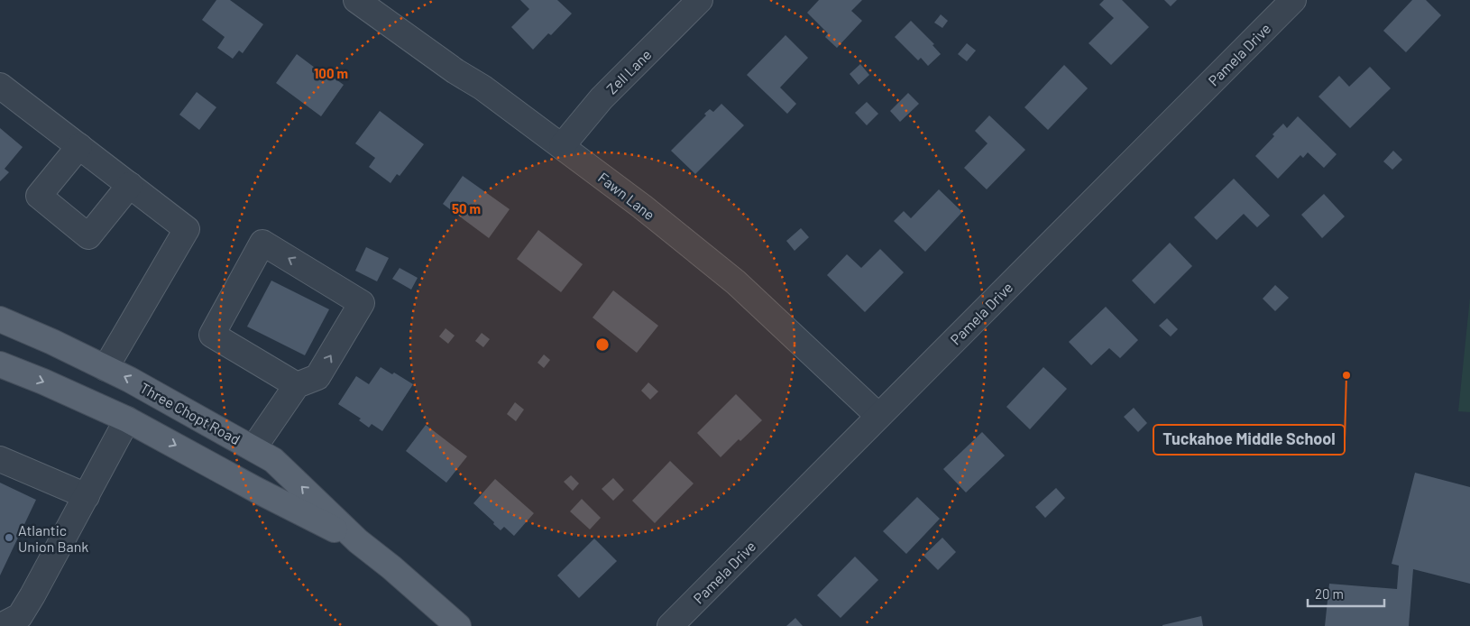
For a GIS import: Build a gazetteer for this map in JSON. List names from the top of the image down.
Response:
{
  "streets": {
    "main road": ["Three Chopt Road"],
    "street": ["Pamela Drive", "Zell Lane", "Fawn Lane"]
  },
  "crossings": [
    ["Pamela Drive", "Fawn Lane"],
    ["Zell Lane", "Fawn Lane"]
  ],
  "places": ["Tuckahoe Middle School", "Atlantic Union Bank"],
  "scale_bar": "20 m",
  "rings": ["100 m", "50 m"]
}
